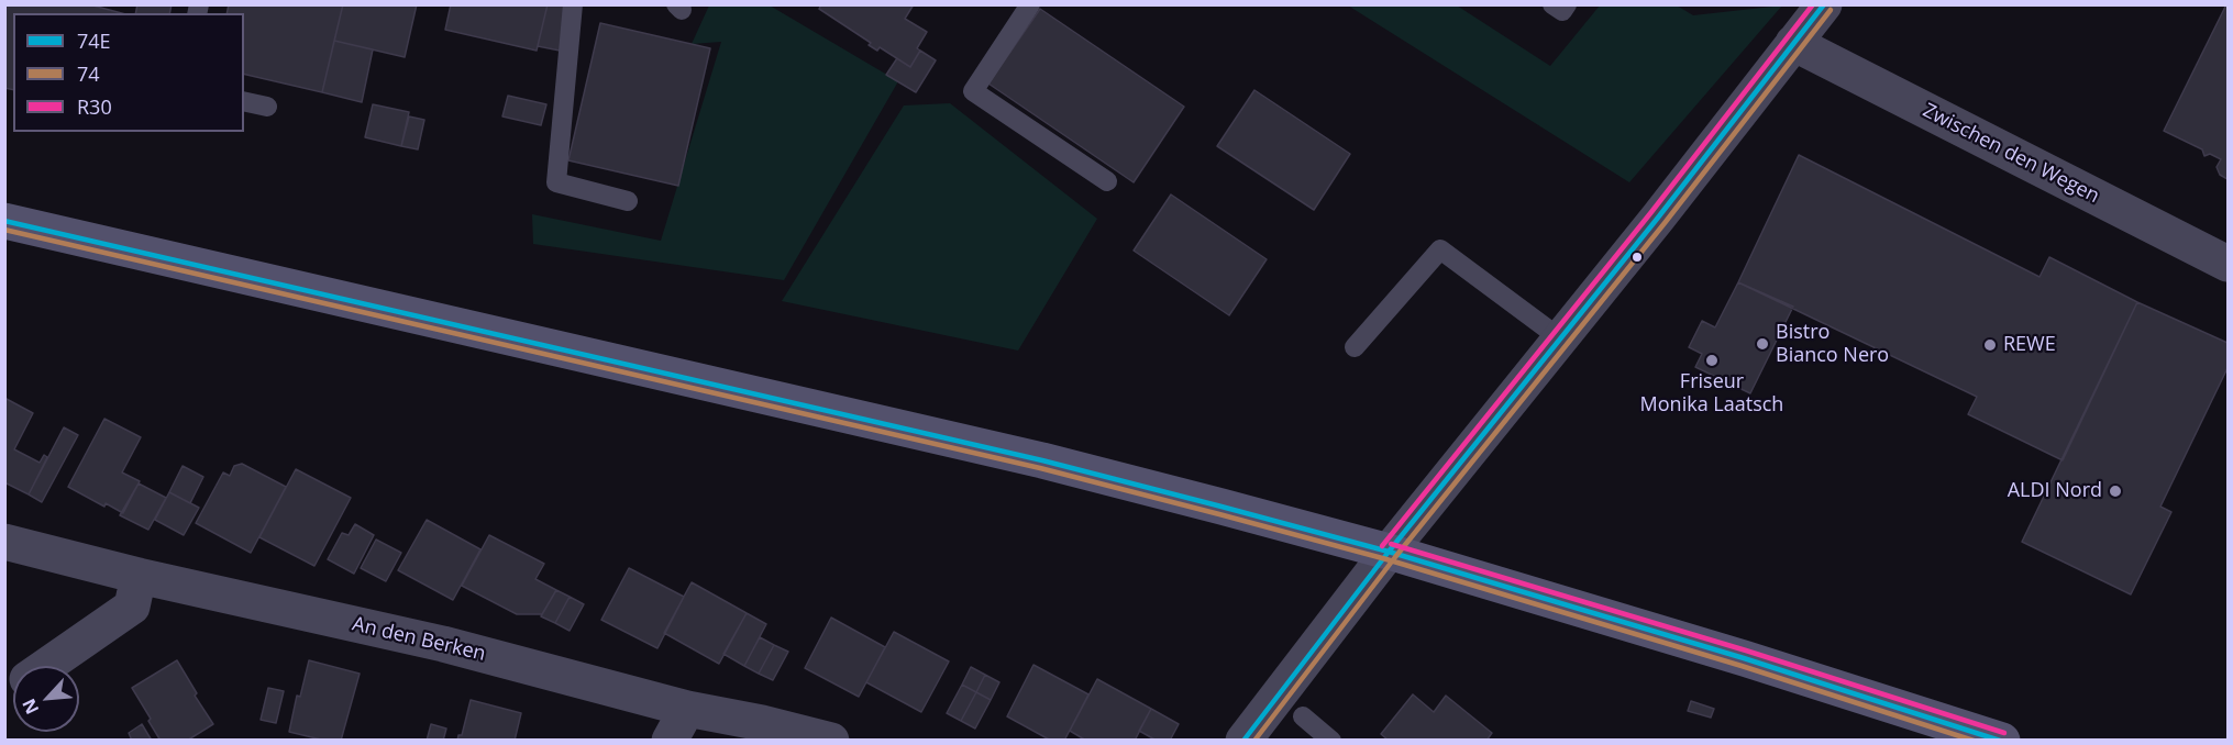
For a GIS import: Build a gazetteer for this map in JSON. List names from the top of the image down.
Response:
{
  "streets": {
    "street": ["Zwischen den Wegen", "An den Berken"]
  },
  "places": [
    "Bistro Bianco Nero",
    "REWE",
    "Friseur Monika Laatsch",
    "ALDI Nord"
  ],
  "lines": ["transit line 74E", "transit line R30", "transit line 74"],
  "legend": ["74E", "74", "R30"],
  "north": "bottom left"
}
